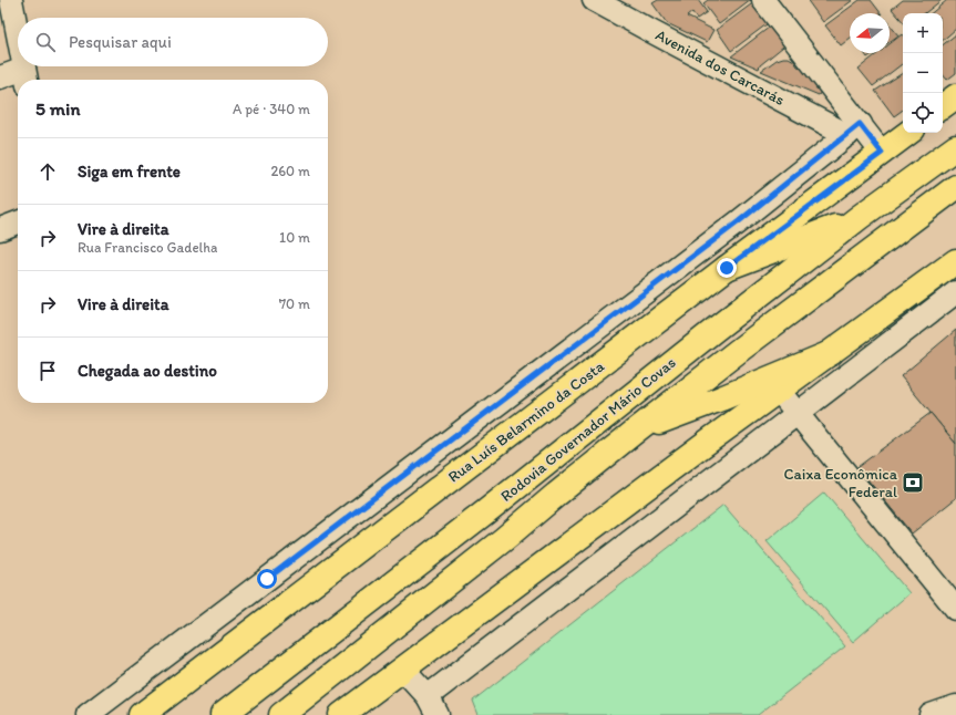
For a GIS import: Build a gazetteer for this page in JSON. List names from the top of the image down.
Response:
{
  "streets": {
    "main road": ["Rua Luís Belarmino da Costa", "Rodovia Governador Mário Covas"],
    "street": ["Avenida dos Carcarás"]
  },
  "places": {
    "bank": ["Caixa Econômica Federal"]
  },
  "north": "left",
  "page": {
    "map_buttons": ["+", "−"],
    "search": "Pesquisar aqui",
    "heading": ["5 min", "A pé · 340 m"],
    "list": [
      ["Siga em frente", "260 m"],
      ["Vire à direita", "Rua Francisco Gadelha", "10 m"],
      ["Vire à direita", "70 m"],
      "Chegada ao destino"
    ]
  }
}
